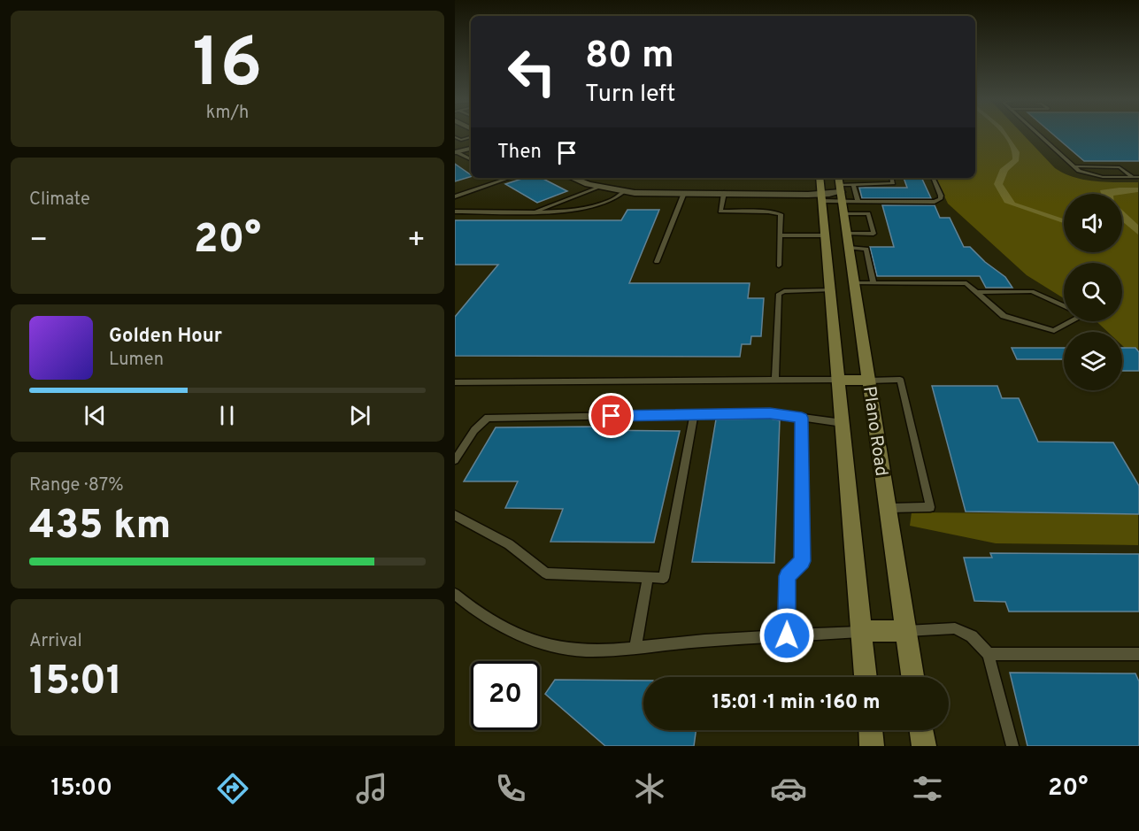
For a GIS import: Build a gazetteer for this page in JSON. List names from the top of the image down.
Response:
{
  "streets": {
    "main road": ["Plano Road"]
  },
  "page": {
    "tile": [
      ["16", "km/h"],
      "Climate",
      ["Range · 87%", "435 km"],
      ["Arrival", "15:01"]
    ],
    "turn": ["80 m", "Turn left"],
    "then": "Then",
    "heat": ["−", "20°", "+"],
    "song": ["Golden Hour", "Lumen"],
    "limit": "20",
    "trip": "15:01 · 1 min · 160 m",
    "tabs": ["15:00", "20°"]
  }
}
